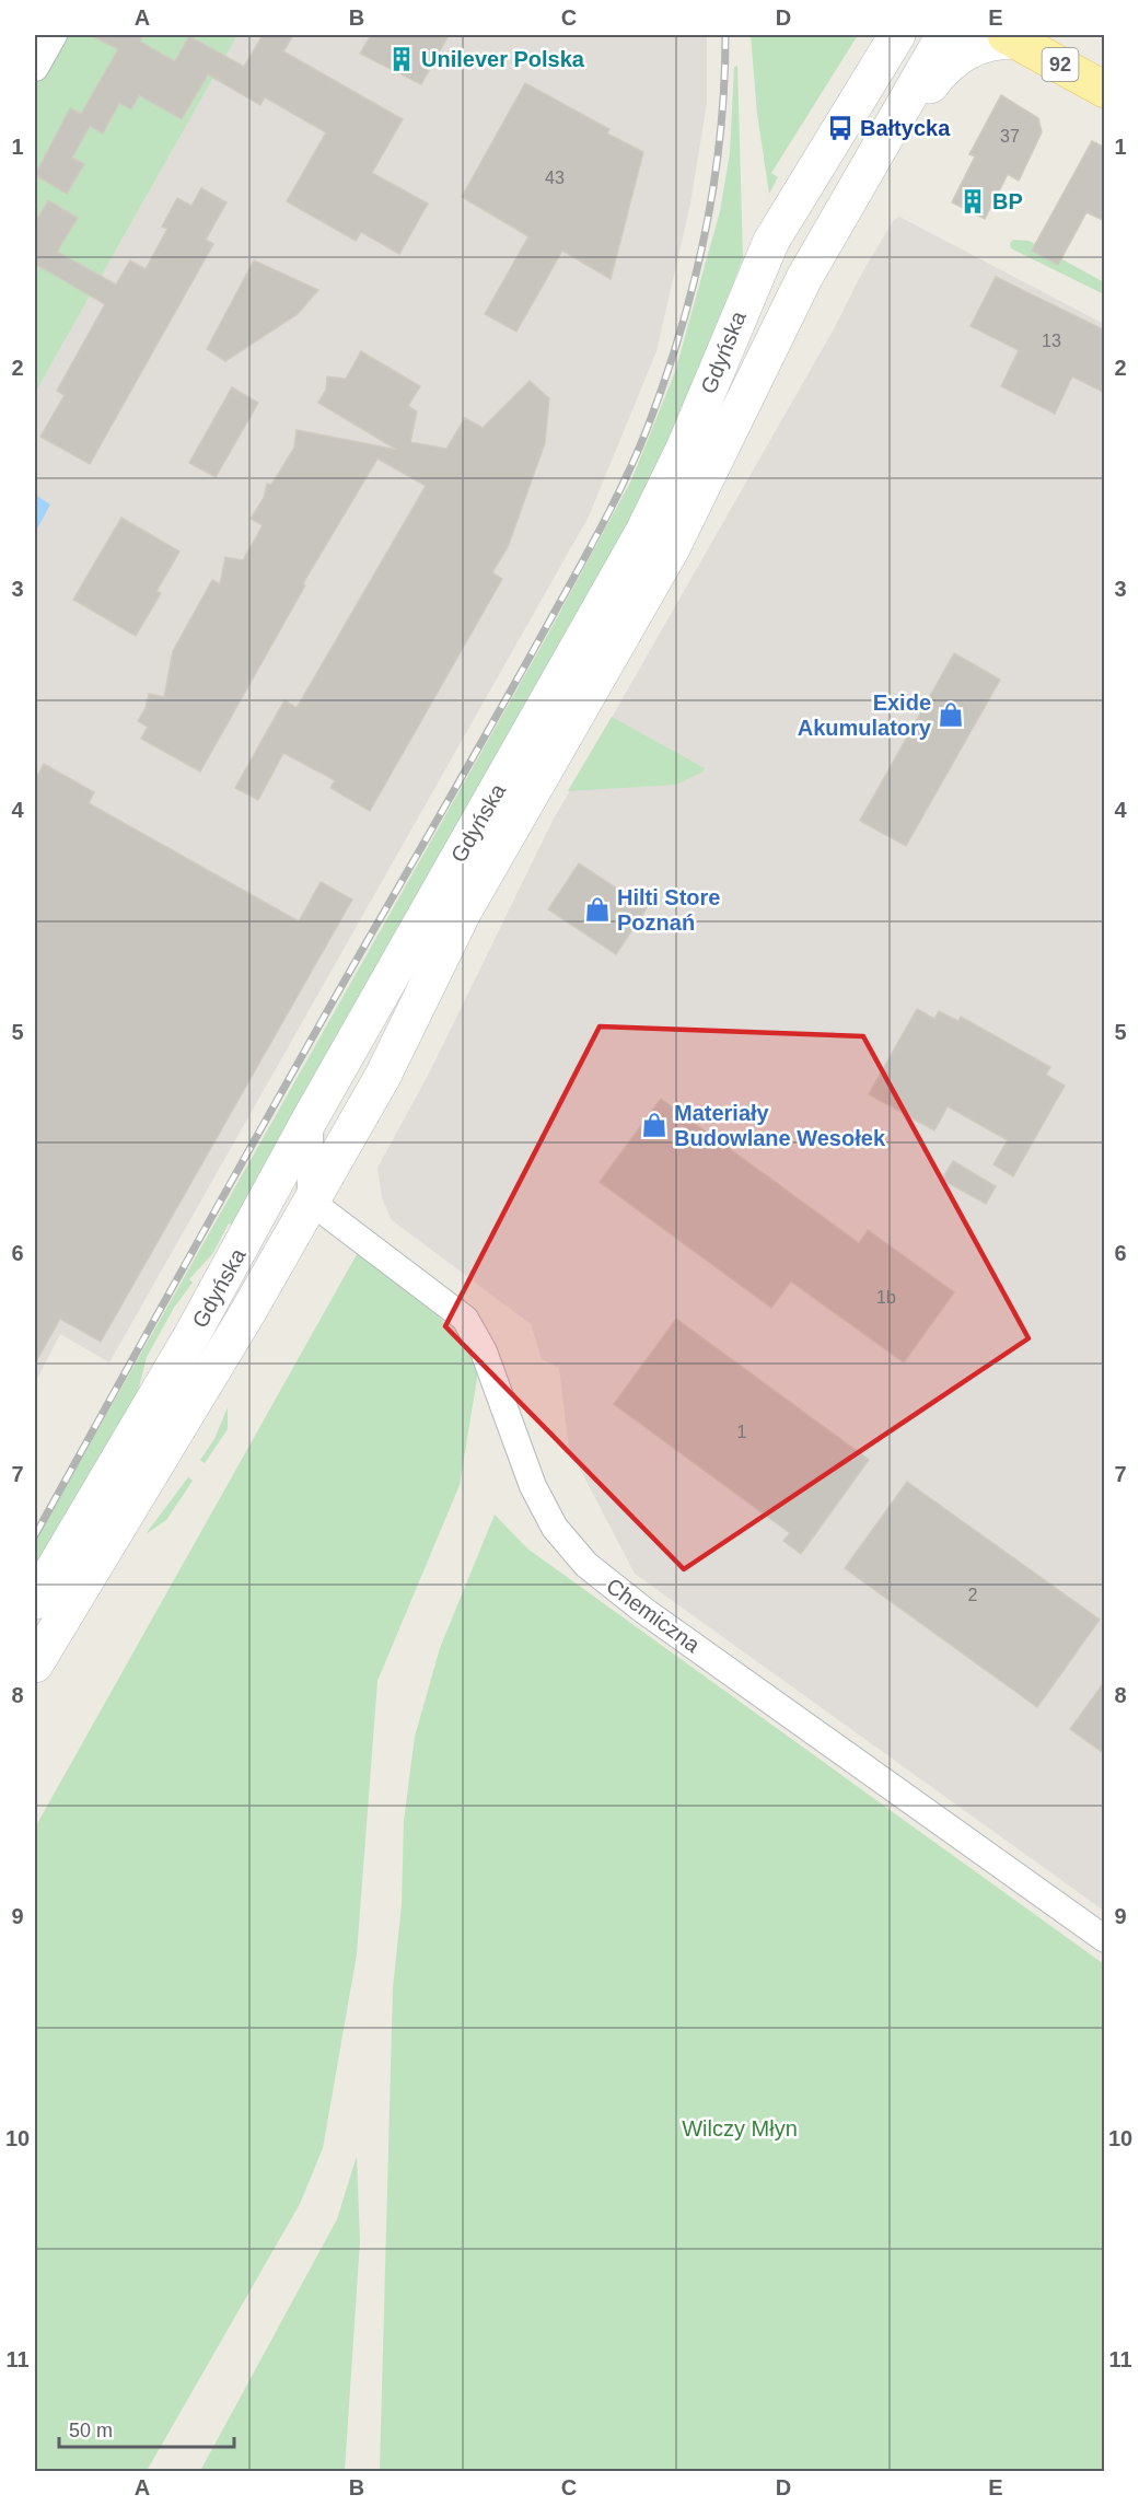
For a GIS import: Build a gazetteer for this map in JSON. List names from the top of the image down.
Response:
{
  "streets": {
    "main road": ["92", "Gdyńska"],
    "street": ["Chemiczna"]
  },
  "crossings": [
    ["92", "Gdyńska"],
    ["Gdyńska", "Chemiczna"]
  ],
  "parks": ["Wilczy Młyn"],
  "places": {
    "building": ["Unilever Polska", "BP"],
    "bus stop": ["Bałtycka"],
    "shop": ["Exide Akumulatory", "Hilti Store Poznań", "Materiały Budowlane Wesołek"]
  },
  "house_numbers": [
    "37",
    "43",
    "13",
    "1b",
    "1",
    "2"
  ],
  "scale_bar": "50 m",
  "grid": {
    "columns": [
      "A",
      "B",
      "C",
      "D",
      "E"
    ],
    "rows": [
      "1",
      "2",
      "3",
      "4",
      "5",
      "6",
      "7",
      "8",
      "9",
      "10",
      "11"
    ]
  }
}
